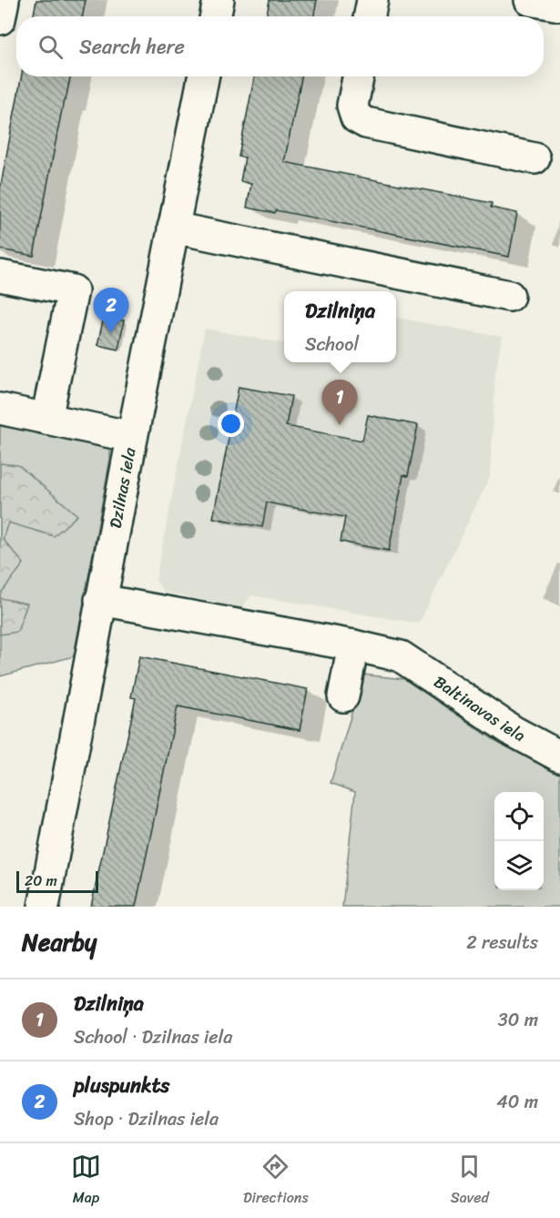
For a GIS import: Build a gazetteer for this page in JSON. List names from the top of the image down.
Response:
{
  "streets": {
    "street": ["Dzilnas iela", "Baltinavas iela"]
  },
  "scale_bar": "20 m",
  "page": {
    "search": "Search here",
    "pins": ["2", "1"],
    "popup": ["Dzilniņa", "School"],
    "scale": "20 m",
    "heading": ["Nearby", "2 results"],
    "list": [
      {
        "mark": "1",
        "name": "Dzilniņa",
        "note": "School · Dzilnas iela",
        "value": "30 m"
      },
      {
        "mark": "2",
        "name": "pluspunkts",
        "note": "Shop · Dzilnas iela",
        "value": "40 m"
      }
    ],
    "nav": ["Map", "Directions", "Saved"]
  }
}
